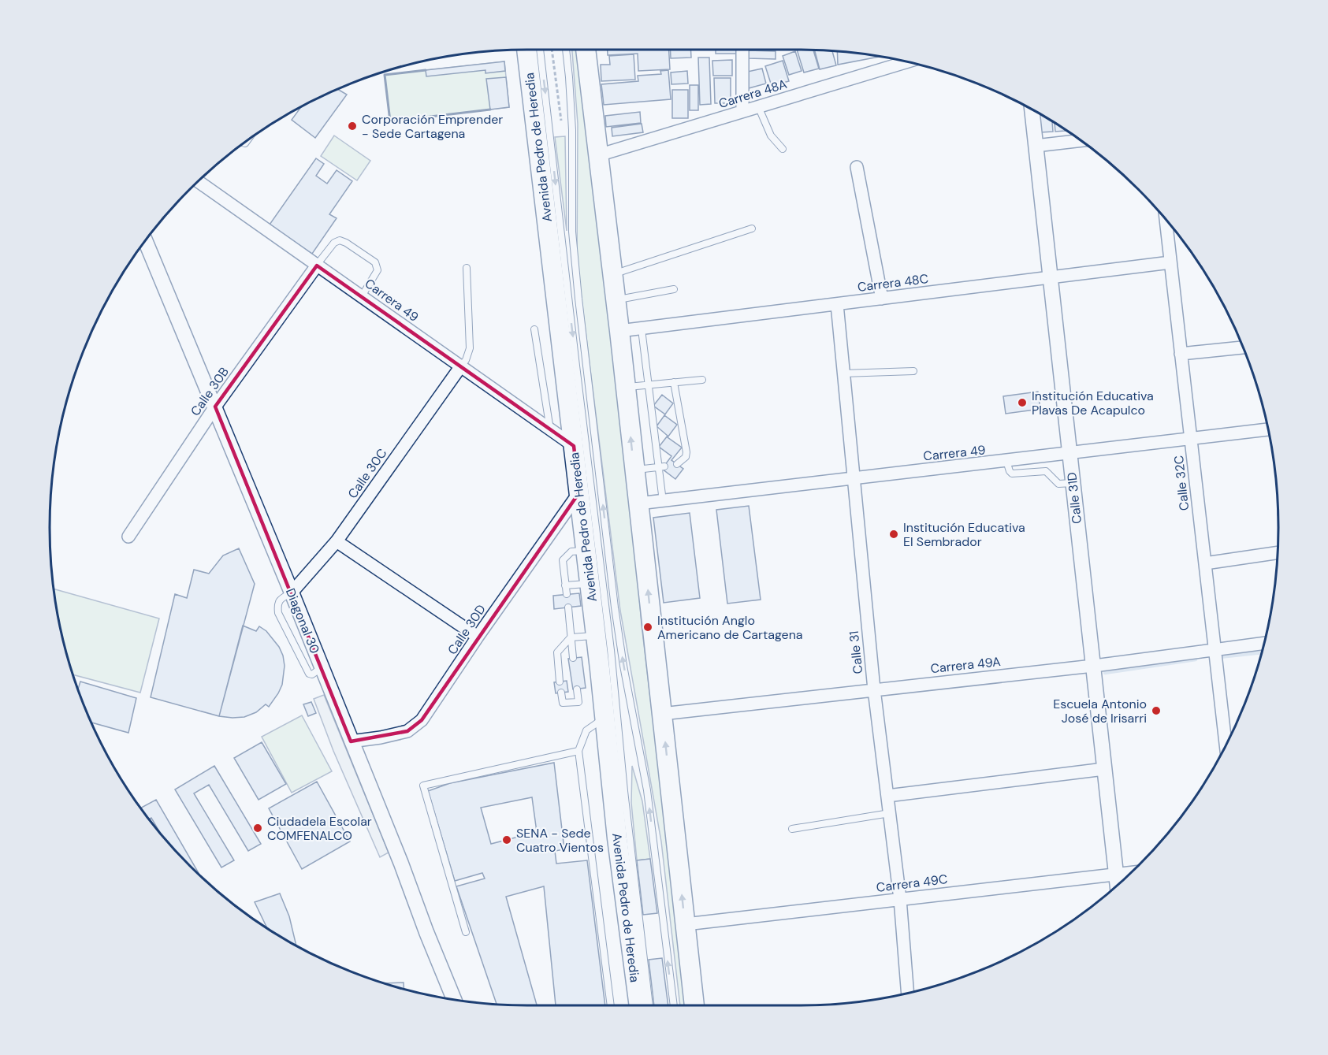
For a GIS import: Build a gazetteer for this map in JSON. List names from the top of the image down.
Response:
{
  "streets": {
    "highway": ["Avenida Pedro de Heredia"],
    "street": [
      "Carrera 48A",
      "Carrera 48C",
      "Carrera 49",
      "Calle 30B",
      "Calle 30C",
      "Calle 32C",
      "Calle 31D",
      "Diagonal 30",
      "Calle 30D",
      "Calle 31",
      "Carrera 49A",
      "Carrera 49C"
    ]
  },
  "crossings": [
    ["Avenida Pedro de Heredia", "Carrera 49"],
    ["Avenida Pedro de Heredia", "Calle 30D"],
    ["Carrera 48C", "Calle 32C"],
    ["Carrera 48C", "Calle 31D"],
    ["Carrera 48C", "Calle 31"],
    ["Carrera 49", "Calle 30B"],
    ["Carrera 49", "Calle 30C"],
    ["Carrera 49", "Calle 32C"],
    ["Carrera 49", "Calle 31D"],
    ["Carrera 49", "Calle 31"],
    ["Calle 30B", "Diagonal 30"],
    ["Calle 30C", "Diagonal 30"],
    ["Calle 32C", "Carrera 49A"],
    ["Calle 31D", "Carrera 49A"],
    ["Calle 31D", "Carrera 49C"],
    ["Diagonal 30", "Calle 30D"],
    ["Calle 31", "Carrera 49A"],
    ["Calle 31", "Carrera 49C"]
  ],
  "places": [
    "Corporación Emprender - Sede Cartagena",
    "Institución Educativa Plavas De Acapulco",
    "Institución Educativa El Sembrador",
    "Institución Anglo Americano de Cartagena",
    "Escuela Antonio José de Irisarri",
    "Ciudadela Escolar COMFENALCO",
    "SENA - Sede Cuatro Vientos"
  ]
}
